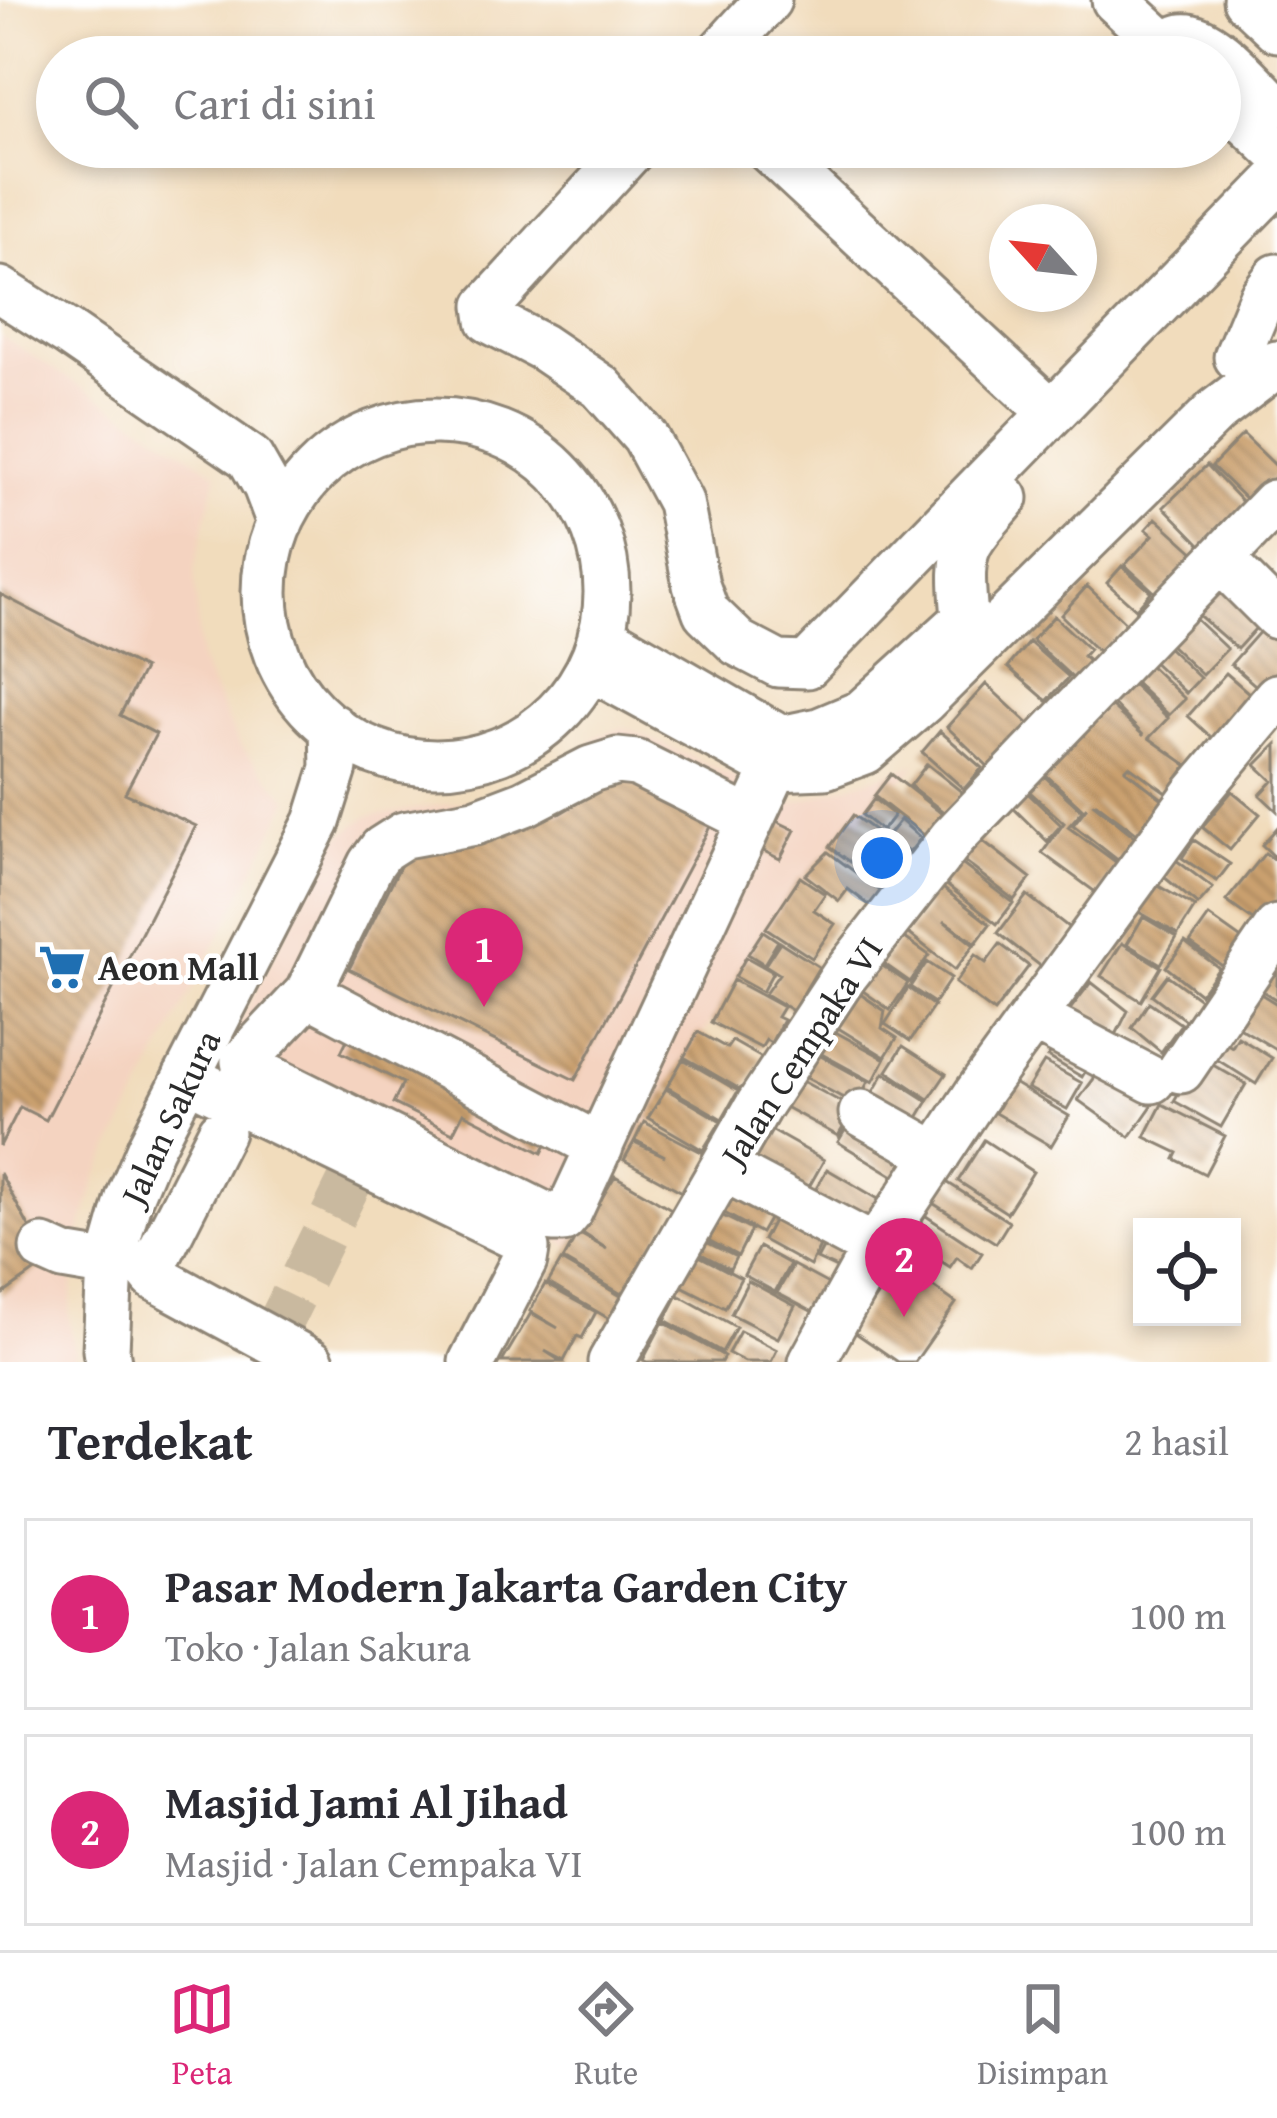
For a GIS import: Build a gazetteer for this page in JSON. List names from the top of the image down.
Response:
{
  "streets": {
    "street": ["Jalan Cempaka VI", "Jalan Sakura"]
  },
  "places": {
    "supermarket": ["Aeon Mall"]
  },
  "north": "top left",
  "page": {
    "search": "Cari di sini",
    "pins": ["1", "2"],
    "heading": ["Terdekat", "2 hasil"],
    "list": [
      {
        "mark": "1",
        "name": "Pasar Modern Jakarta Garden City",
        "note": "Toko · Jalan Sakura",
        "value": "100 m"
      },
      {
        "mark": "2",
        "name": "Masjid Jami Al Jihad",
        "note": "Masjid · Jalan Cempaka VI",
        "value": "100 m"
      }
    ],
    "nav": ["Peta", "Rute", "Disimpan"]
  }
}
